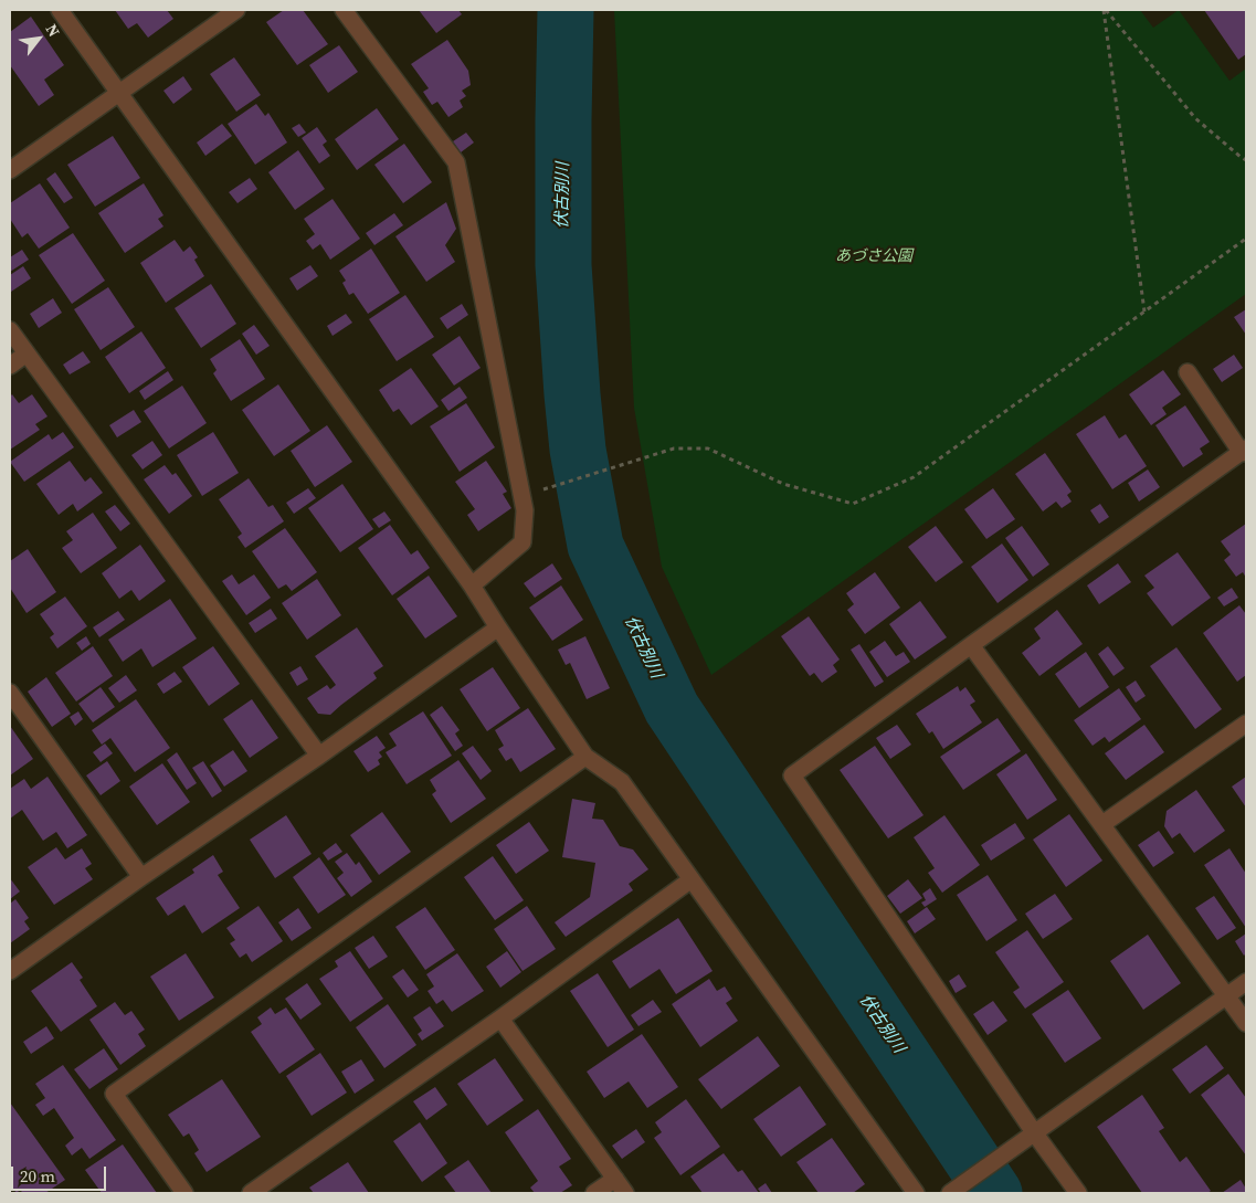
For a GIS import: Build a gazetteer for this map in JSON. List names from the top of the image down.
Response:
{
  "water": ["伏古別川"],
  "parks": ["あづさ公園"],
  "scale_bar": "20 m",
  "north": "top right"
}
